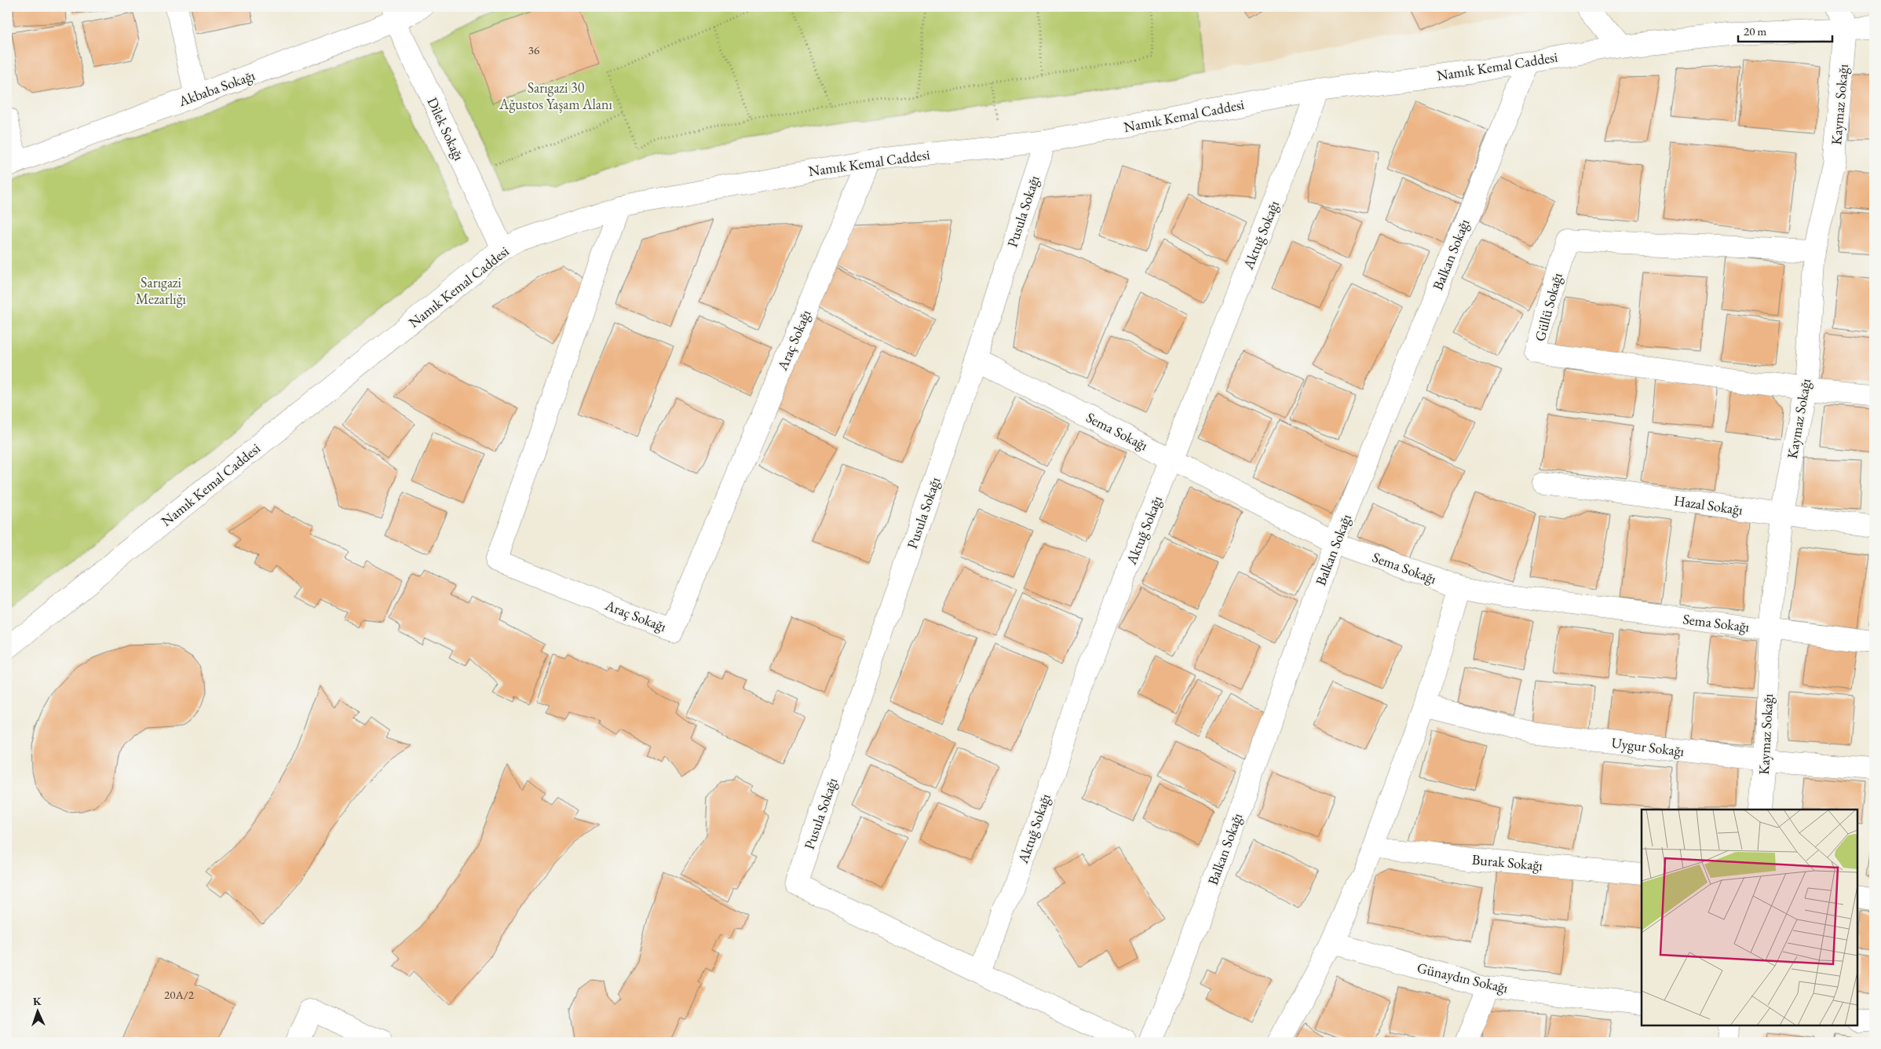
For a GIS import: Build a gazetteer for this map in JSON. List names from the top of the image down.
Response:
{
  "streets": {
    "street": [
      "Namık Kemal Caddesi",
      "Akbaba Sokağı",
      "Kaymaz Sokağı",
      "Dilek Sokağı",
      "Pusula Sokağı",
      "Aktuğ Sokağı",
      "Balkan Sokağı",
      "Güllü Sokağı",
      "Araç Sokağı",
      "Sema Sokağı",
      "Hazal Sokağı",
      "Uygur Sokağı",
      "Burak Sokağı",
      "Günaydın Sokağı"
    ]
  },
  "crossings": [
    ["Namık Kemal Caddesi", "Kaymaz Sokağı"],
    ["Namık Kemal Caddesi", "Dilek Sokağı"],
    ["Namık Kemal Caddesi", "Pusula Sokağı"],
    ["Namık Kemal Caddesi", "Aktuğ Sokağı"],
    ["Namık Kemal Caddesi", "Balkan Sokağı"],
    ["Namık Kemal Caddesi", "Araç Sokağı"],
    ["Akbaba Sokağı", "Dilek Sokağı"],
    ["Kaymaz Sokağı", "Güllü Sokağı"],
    ["Kaymaz Sokağı", "Sema Sokağı"],
    ["Kaymaz Sokağı", "Hazal Sokağı"],
    ["Kaymaz Sokağı", "Uygur Sokağı"],
    ["Pusula Sokağı", "Aktuğ Sokağı"],
    ["Pusula Sokağı", "Sema Sokağı"],
    ["Aktuğ Sokağı", "Sema Sokağı"],
    ["Balkan Sokağı", "Sema Sokağı"]
  ],
  "parks": ["Sarıgazi 30 Ağustos Yaşam Alanı", "Sarıgazi Mezarlığı"],
  "house_numbers": ["36", "20A/2"],
  "scale_bar": "20 m",
  "north": "top"
}
